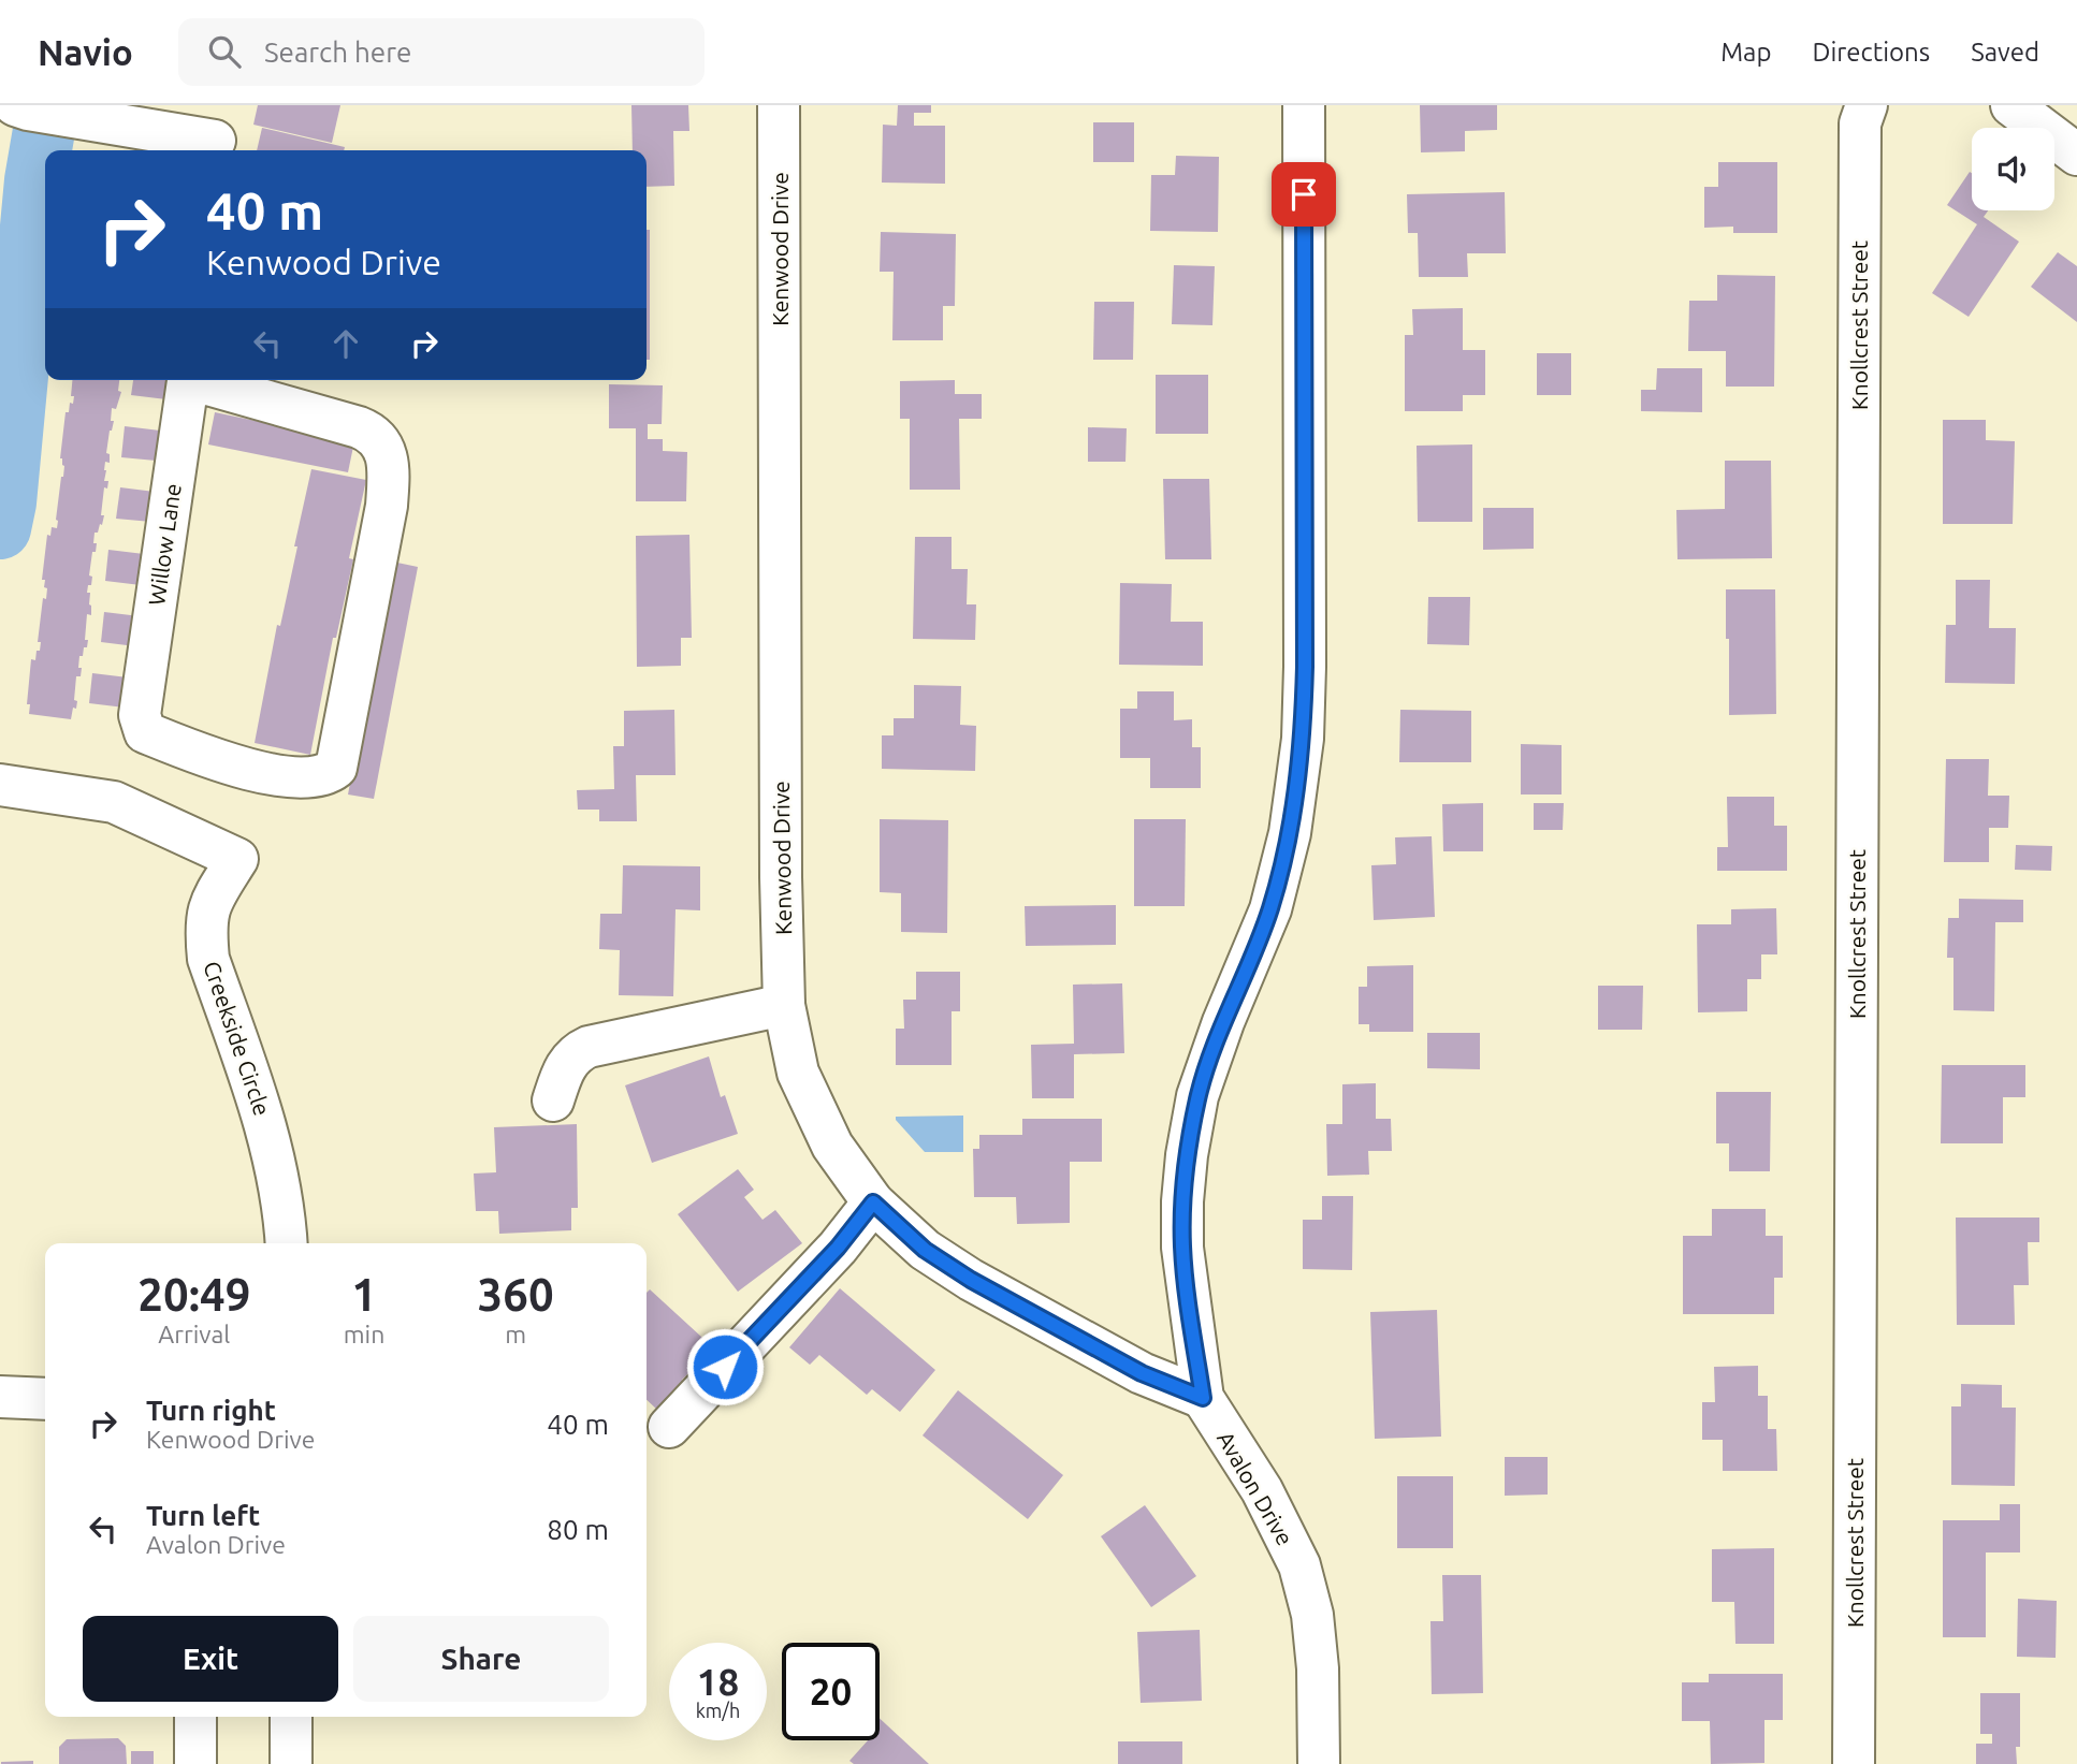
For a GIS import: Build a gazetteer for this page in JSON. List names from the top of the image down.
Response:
{
  "streets": {
    "street": [
      "Kenwood Drive",
      "Knollcrest Street",
      "Willow Lane",
      "Creekside Circle",
      "Avalon Drive"
    ]
  },
  "crossings": [
    ["Kenwood Drive", "Avalon Drive"]
  ],
  "page": {
    "header": "Navio",
    "search": "Search here",
    "nav": ["Map", "Directions", "Saved"],
    "turn": ["40 m", "Kenwood Drive"],
    "eta": [
      "20:49",
      "Arrival",
      "1",
      "min",
      "360",
      "m"
    ],
    "list": [
      {
        "name": "Turn right",
        "note": "Kenwood Drive",
        "value": "40 m"
      },
      {
        "name": "Turn left",
        "note": "Avalon Drive",
        "value": "80 m"
      }
    ],
    "buttons": ["Exit", "Share"],
    "speed": "18 km/h",
    "limit": "20"
  }
}
